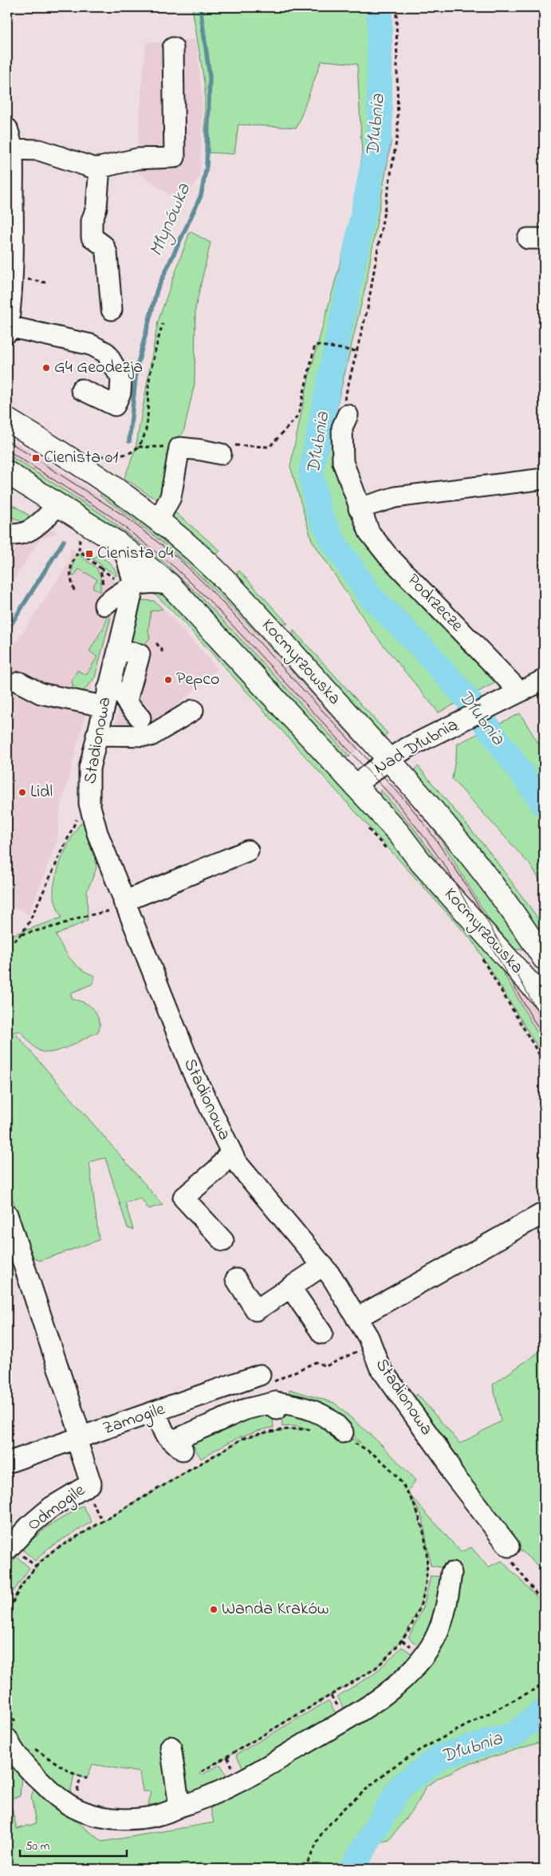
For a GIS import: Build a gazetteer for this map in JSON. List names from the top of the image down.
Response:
{
  "streets": {
    "main road": ["Kocmyrzowska"],
    "street": [
      "Podrzecze",
      "Stadionowa",
      "Nad Dłubnią",
      "Zamogile",
      "Odmogile"
    ]
  },
  "crossings": [
    ["Podrzecze", "Nad Dłubnią"],
    ["Kocmyrzowska", "Stadionowa"],
    ["Kocmyrzowska", "Nad Dłubnią"],
    ["Zamogile", "Odmogile"]
  ],
  "water": ["Dłubnia", "Młynówka"],
  "places": {
    "other": [
      "G4 Geodezja",
      "Pepco",
      "Lidl",
      "Wanda Kraków"
    ],
    "transit": ["Cienista 01", "Cienista 04"]
  },
  "scale_bar": "50 m"
}
